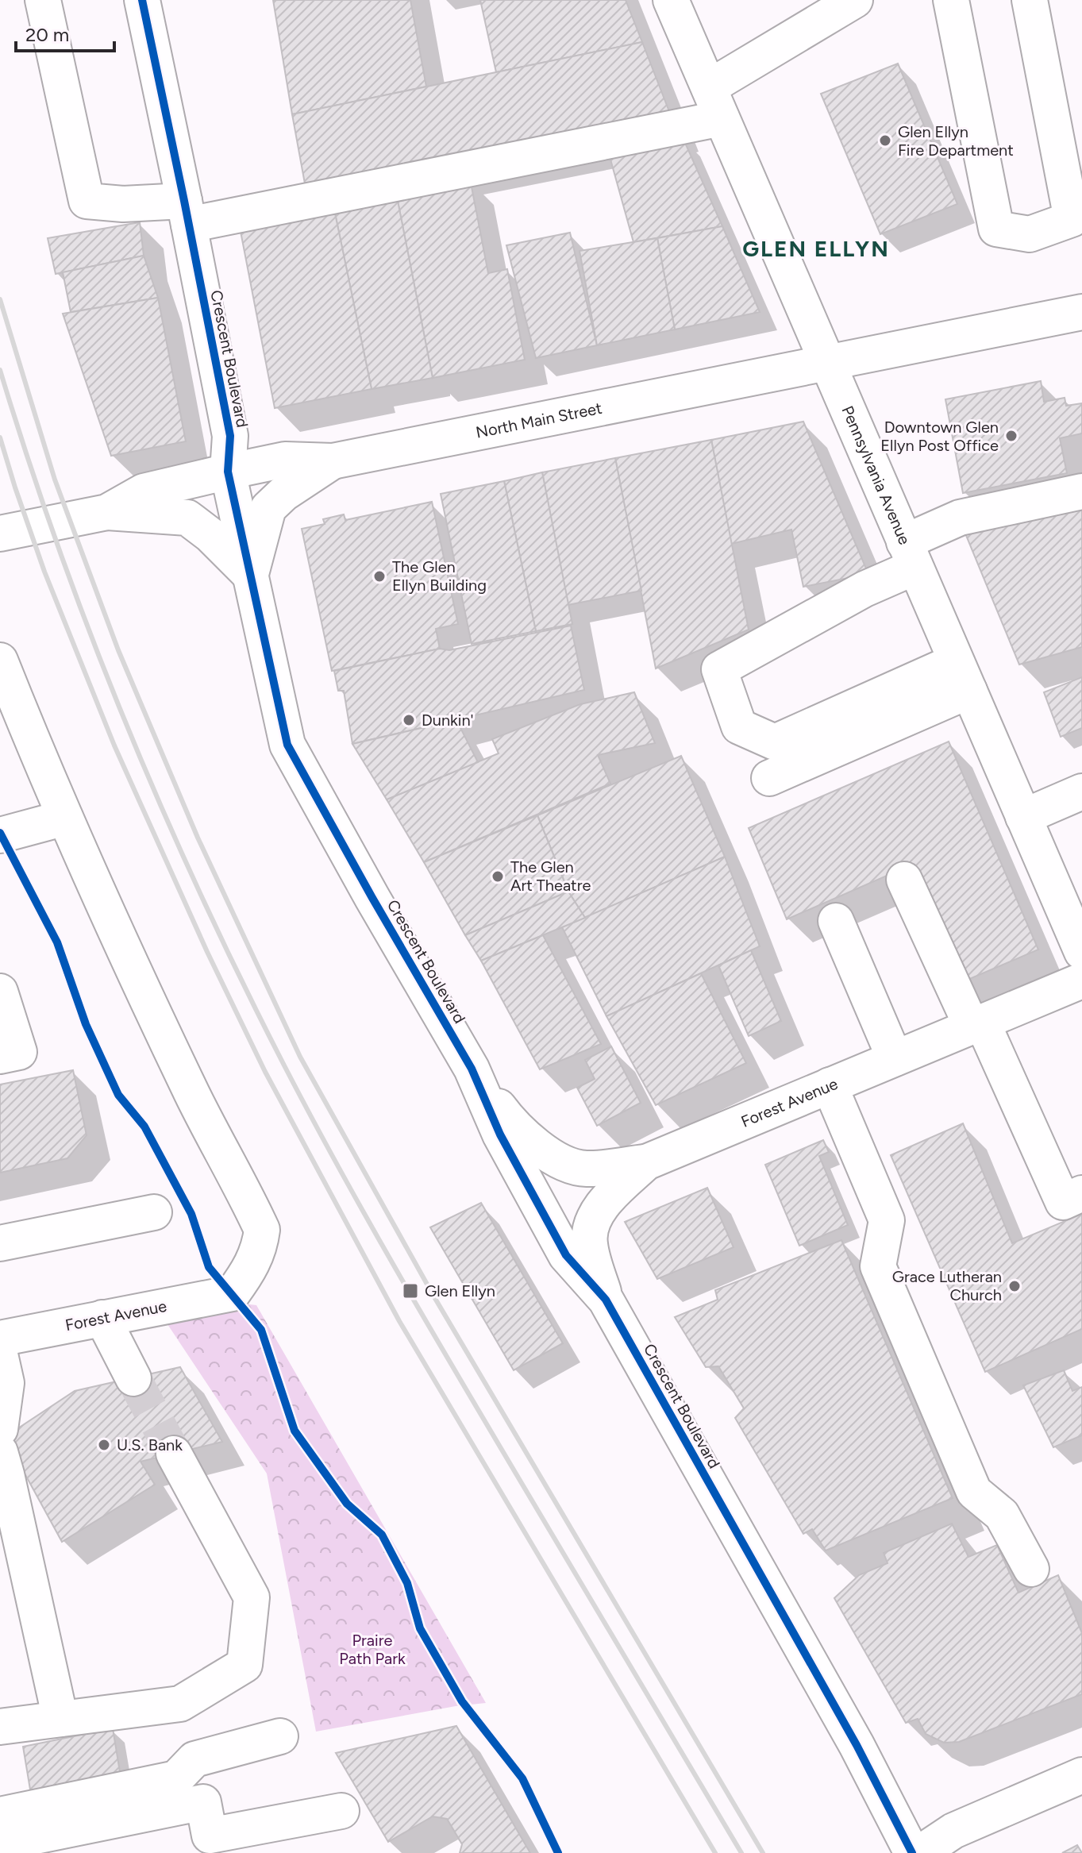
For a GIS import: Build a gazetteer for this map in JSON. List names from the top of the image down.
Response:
{
  "streets": {
    "street": [
      "Crescent Boulevard",
      "North Main Street",
      "Pennsylvania Avenue",
      "Forest Avenue"
    ]
  },
  "crossings": [
    ["Crescent Boulevard", "North Main Street"],
    ["Crescent Boulevard", "Forest Avenue"],
    ["North Main Street", "Pennsylvania Avenue"]
  ],
  "districts": ["GLEN ELLYN"],
  "parks": ["Praire Path Park"],
  "places": {
    "other": [
      "Glen Ellyn Fire Department",
      "Downtown Glen Ellyn Post Office",
      "The Glen Ellyn Building",
      "Dunkin'",
      "The Glen Art Theatre",
      "Grace Lutheran Church",
      "U.S. Bank"
    ],
    "transit": ["Glen Ellyn"]
  },
  "scale_bar": "20 m"
}
